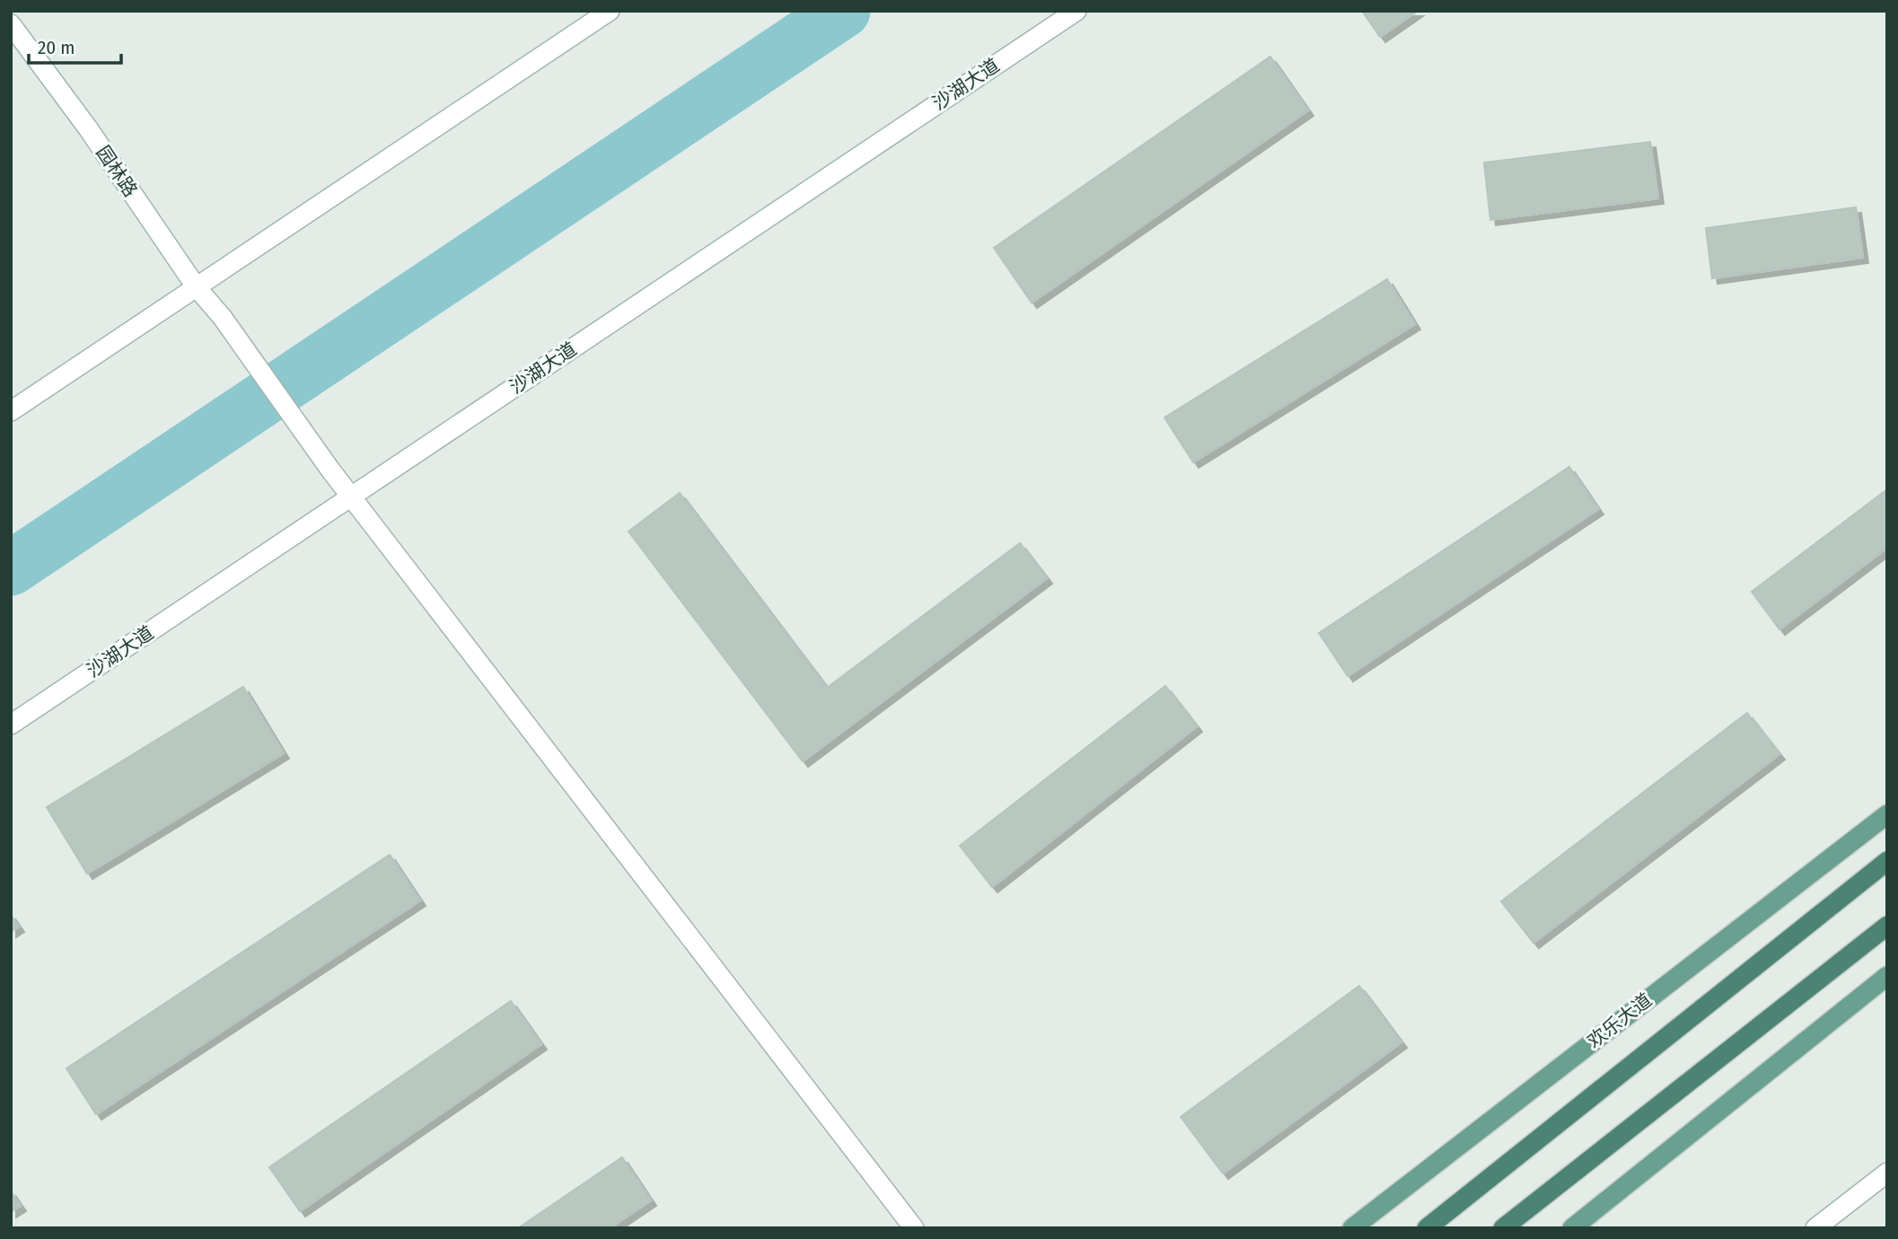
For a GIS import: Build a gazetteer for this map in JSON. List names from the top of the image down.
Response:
{
  "streets": {
    "main road": ["沙湖大道", "园林路", "欢乐大道"]
  },
  "crossings": [
    ["沙湖大道", "园林路"]
  ],
  "scale_bar": "20 m"
}
